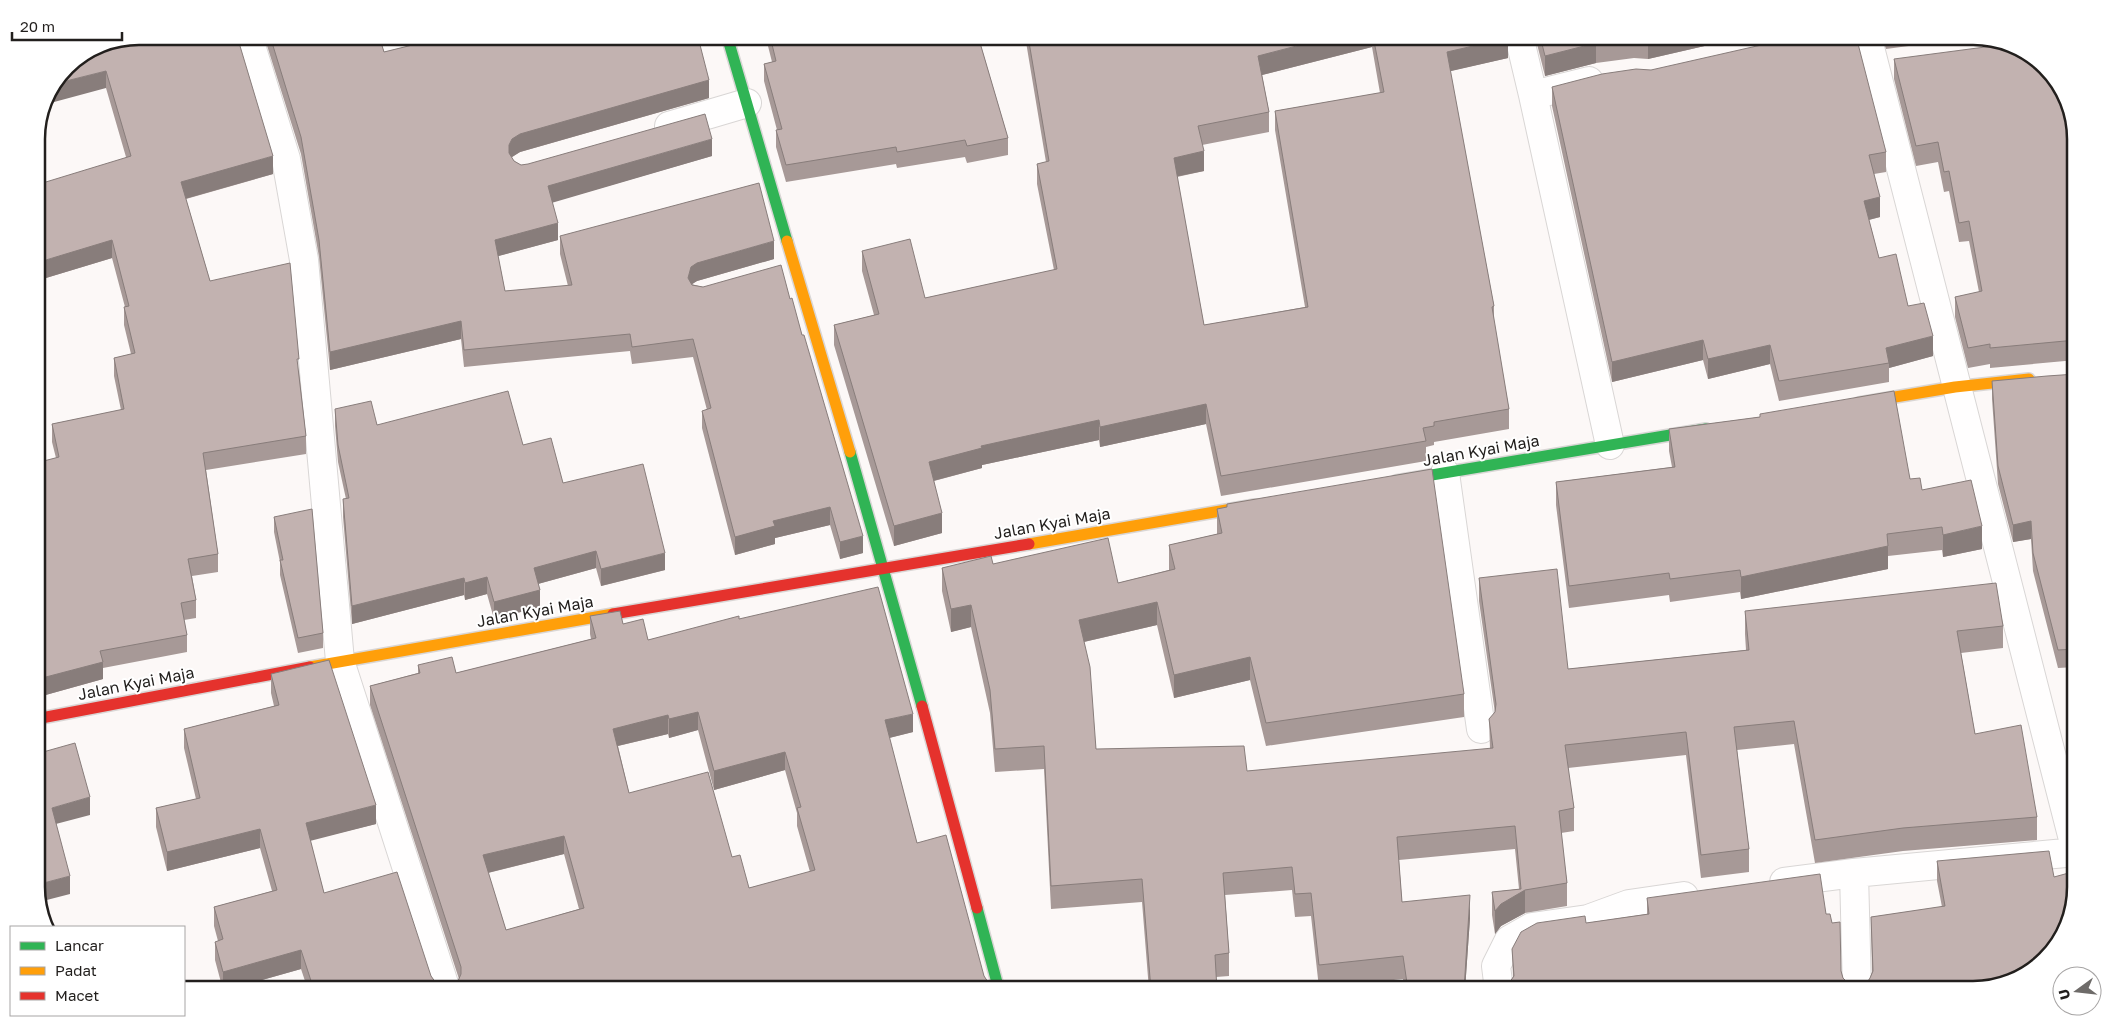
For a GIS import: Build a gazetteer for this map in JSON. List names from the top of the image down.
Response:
{
  "streets": {
    "street": ["Jalan Kyai Maja"]
  },
  "legend": ["Lancar", "Padat", "Macet"],
  "scale_bar": "20 m",
  "north": "left"
}
